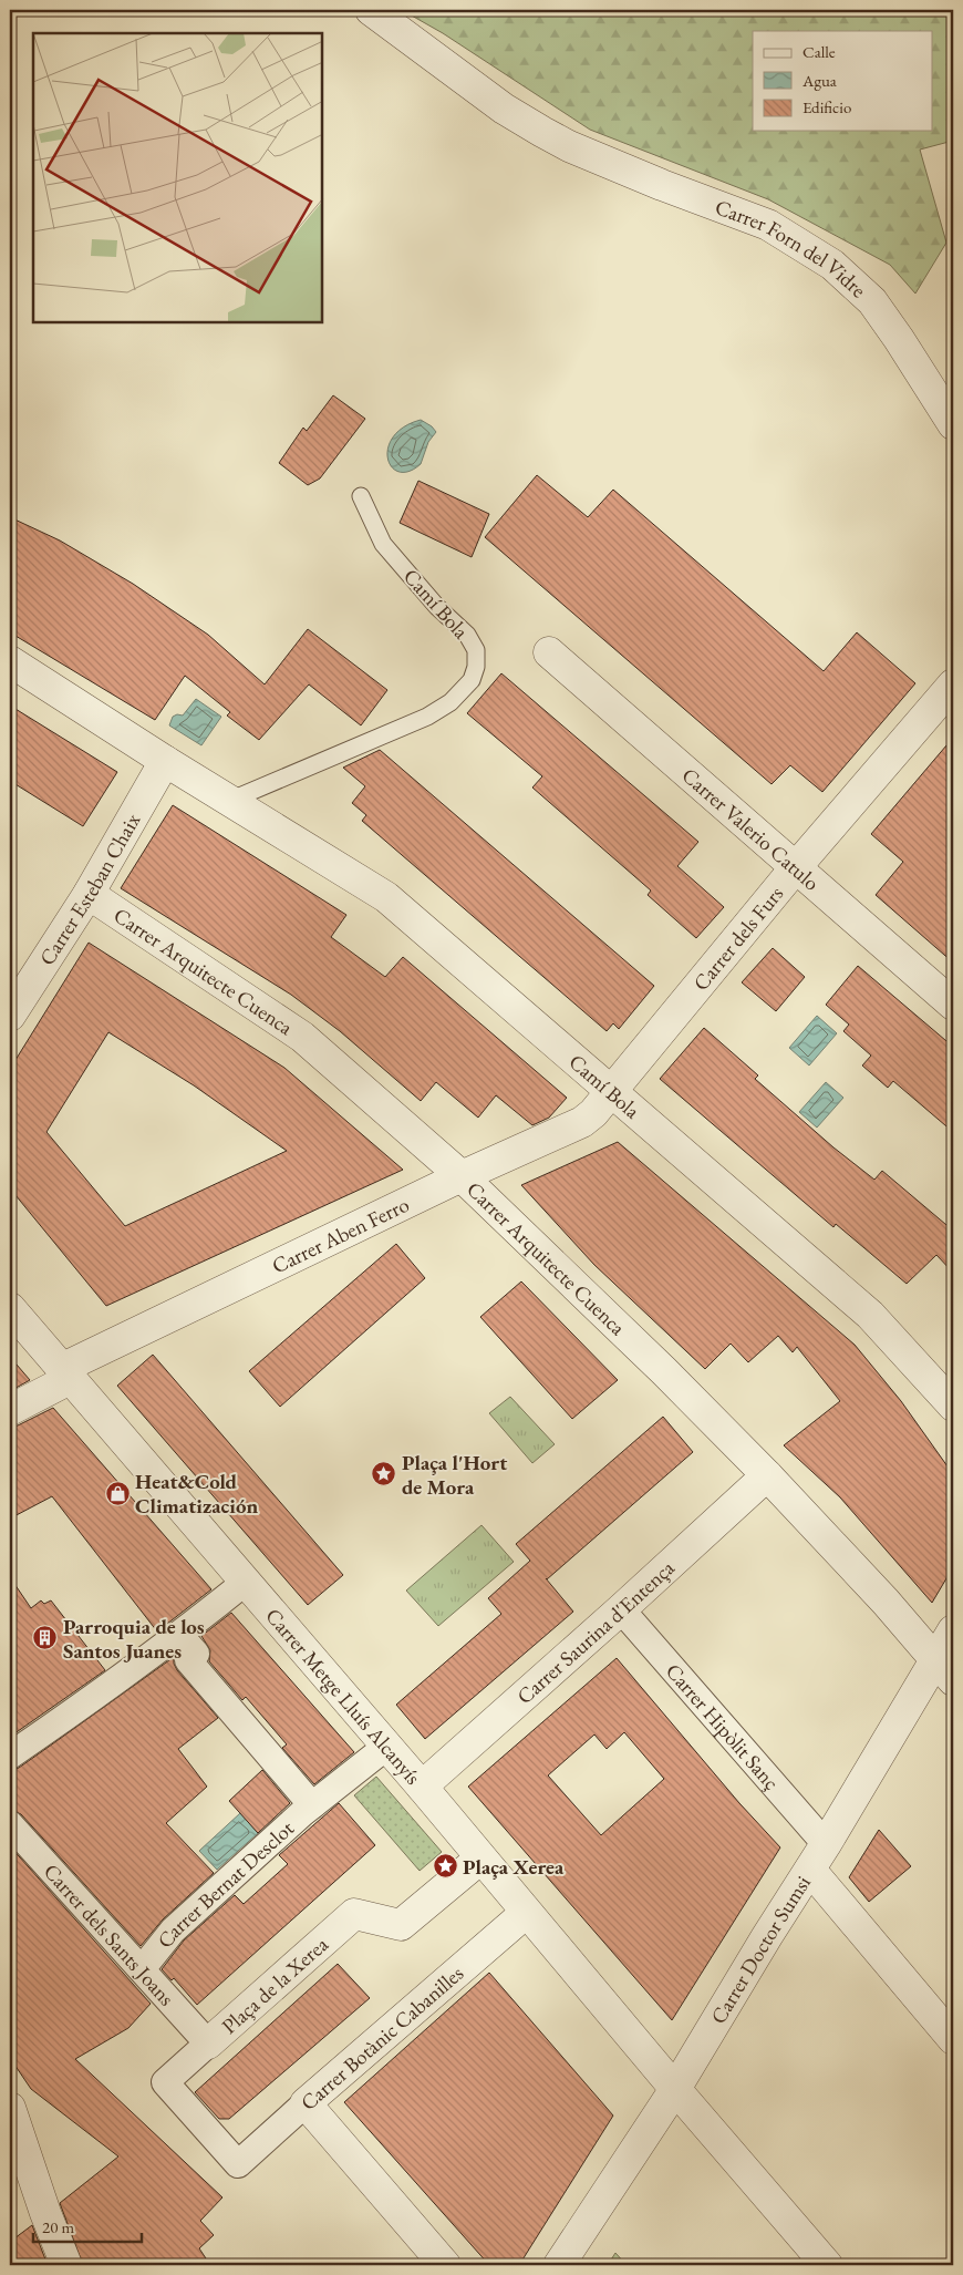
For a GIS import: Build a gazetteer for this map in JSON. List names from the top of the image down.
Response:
{
  "streets": {
    "street": [
      "Carrer Forn del Vidre",
      "Camí Bola",
      "Carrer Valerio Catulo",
      "Carrer Esteban Chaix",
      "Carrer dels Furs",
      "Carrer Arquitecte Cuenca",
      "Carrer Aben Ferro",
      "Carrer Saurina d'Entença",
      "Carrer Metge Lluís Alcanyís",
      "Carrer Hipòlit Sanç",
      "Carrer Bernat Desclot",
      "Carrer dels Sants Joans",
      "Carrer Doctor Sumsi",
      "Plaça de la Xerea",
      "Carrer Botànic Cabanilles"
    ]
  },
  "crossings": [
    ["Camí Bola", "Carrer Esteban Chaix"],
    ["Camí Bola", "Carrer dels Furs"],
    ["Camí Bola", "Carrer Aben Ferro"],
    ["Carrer Valerio Catulo", "Carrer dels Furs"],
    ["Carrer Esteban Chaix", "Carrer Arquitecte Cuenca"],
    ["Carrer dels Furs", "Carrer Aben Ferro"],
    ["Carrer Arquitecte Cuenca", "Carrer Aben Ferro"],
    ["Carrer Arquitecte Cuenca", "Carrer Saurina d'Entença"],
    ["Carrer Arquitecte Cuenca", "Carrer Doctor Sumsi"],
    ["Carrer Aben Ferro", "Carrer Metge Lluís Alcanyís"],
    ["Carrer Saurina d'Entença", "Carrer Metge Lluís Alcanyís"],
    ["Carrer Saurina d'Entença", "Carrer Hipòlit Sanç"],
    ["Carrer Metge Lluís Alcanyís", "Carrer Bernat Desclot"],
    ["Carrer Metge Lluís Alcanyís", "Carrer Doctor Sumsi"],
    ["Carrer Metge Lluís Alcanyís", "Plaça de la Xerea"],
    ["Carrer Metge Lluís Alcanyís", "Carrer Botànic Cabanilles"],
    ["Carrer Hipòlit Sanç", "Carrer Doctor Sumsi"],
    ["Carrer Bernat Desclot", "Carrer dels Sants Joans"],
    ["Carrer dels Sants Joans", "Plaça de la Xerea"],
    ["Plaça de la Xerea", "Carrer Botànic Cabanilles"]
  ],
  "places": {
    "place": ["Plaça l'Hort de Mora", "Plaça Xerea"],
    "shop": ["Heat&Cold Climatización"],
    "building": ["Parroquia de los Santos Juanes"]
  },
  "legend": ["Calle", "Agua", "Edificio"],
  "scale_bar": "20 m"
}
